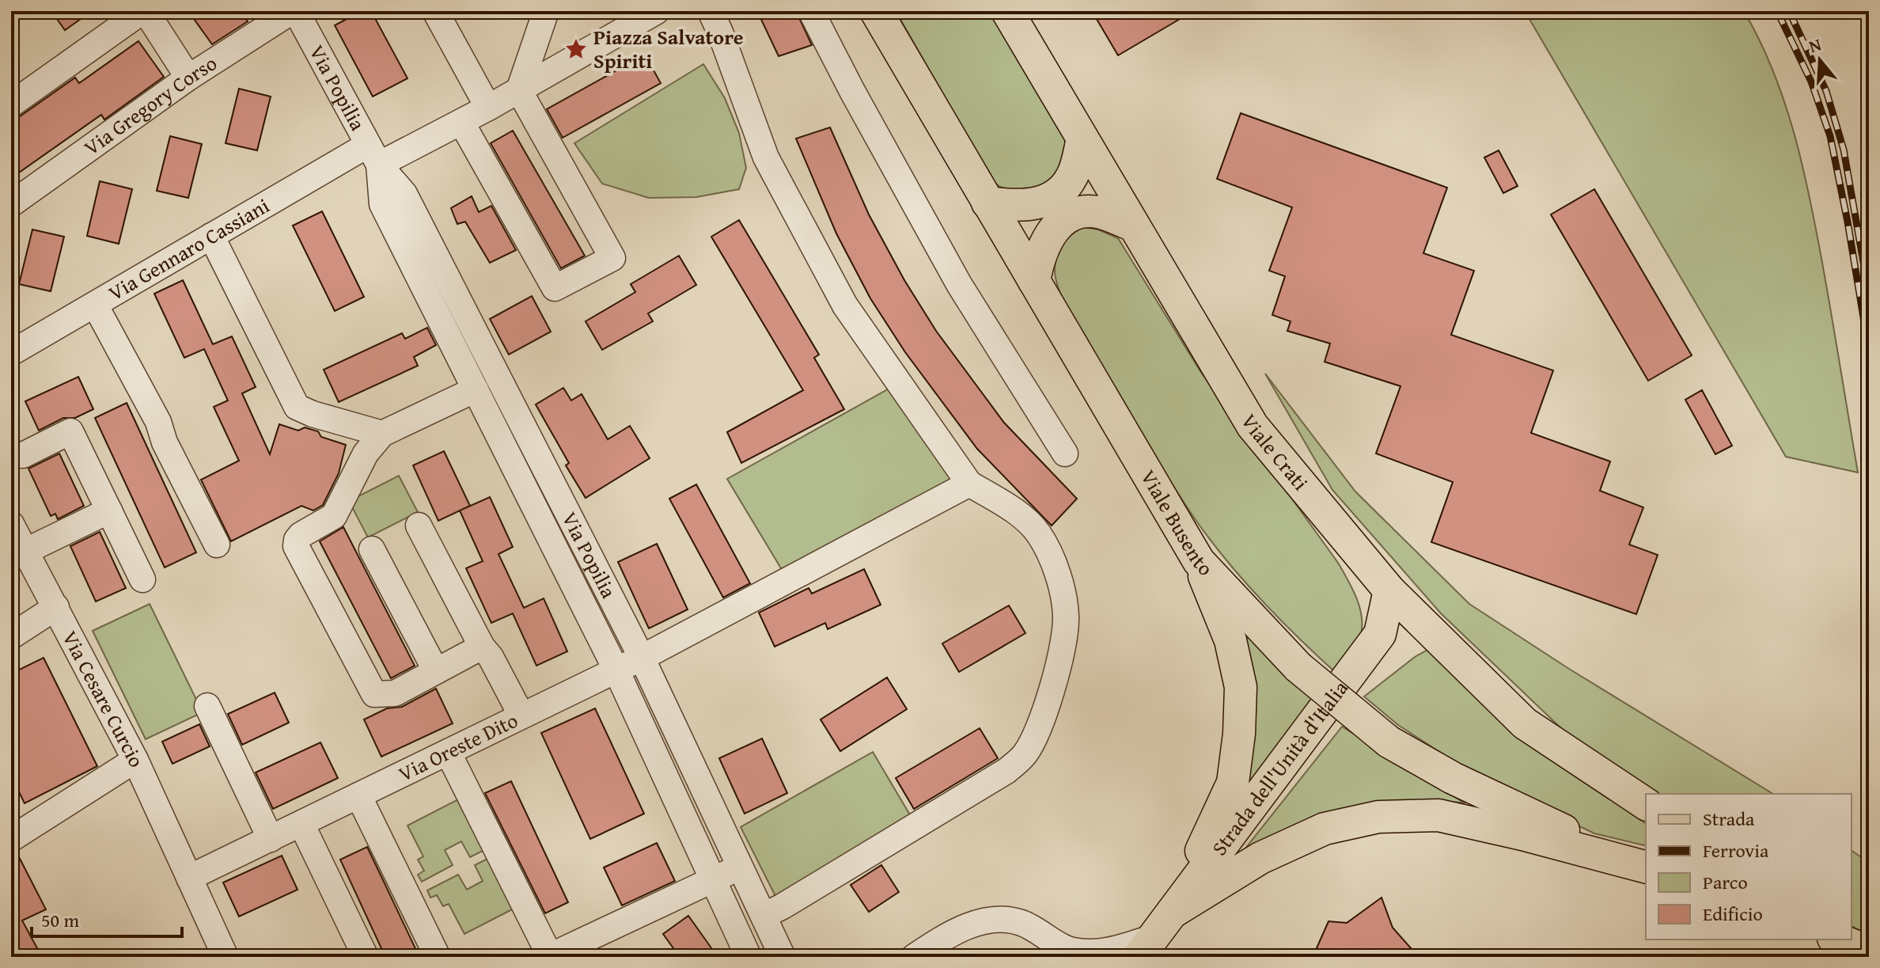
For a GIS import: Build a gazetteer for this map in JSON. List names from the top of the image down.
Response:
{
  "streets": {
    "main road": ["Viale Crati", "Viale Busento", "Strada dell'Unità d'Italia"],
    "street": [
      "Via Popilia",
      "Via Gregory Corso",
      "Via Gennaro Cassiani",
      "Via Cesare Curcio",
      "Via Oreste Dito"
    ]
  },
  "crossings": [
    ["Via Popilia", "Via Gregory Corso"],
    ["Via Popilia", "Via Gennaro Cassiani"],
    ["Via Popilia", "Via Oreste Dito"],
    ["Viale Crati", "Strada dell'Unità d'Italia"],
    ["Via Cesare Curcio", "Via Oreste Dito"]
  ],
  "places": {
    "place": ["Piazza Salvatore Spiriti"]
  },
  "legend": [
    "Strada",
    "Ferrovia",
    "Parco",
    "Edificio"
  ],
  "scale_bar": "50 m",
  "north": "top"
}
